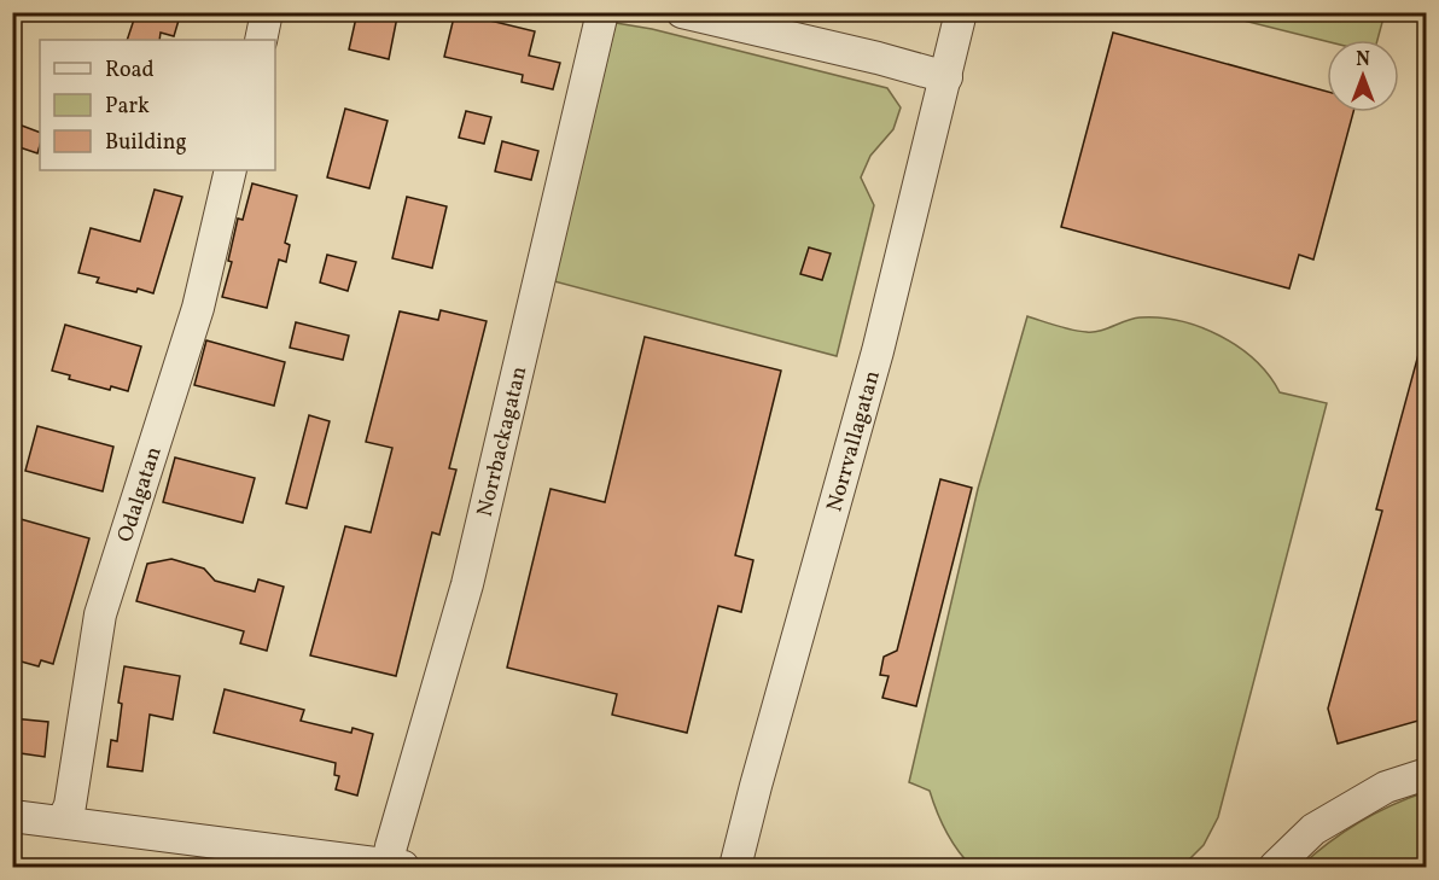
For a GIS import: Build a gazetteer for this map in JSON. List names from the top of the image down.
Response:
{
  "streets": {
    "street": ["Norrbackagatan", "Norrvallagatan", "Odalgatan"]
  },
  "legend": ["Road", "Park", "Building"],
  "north": "top"
}
